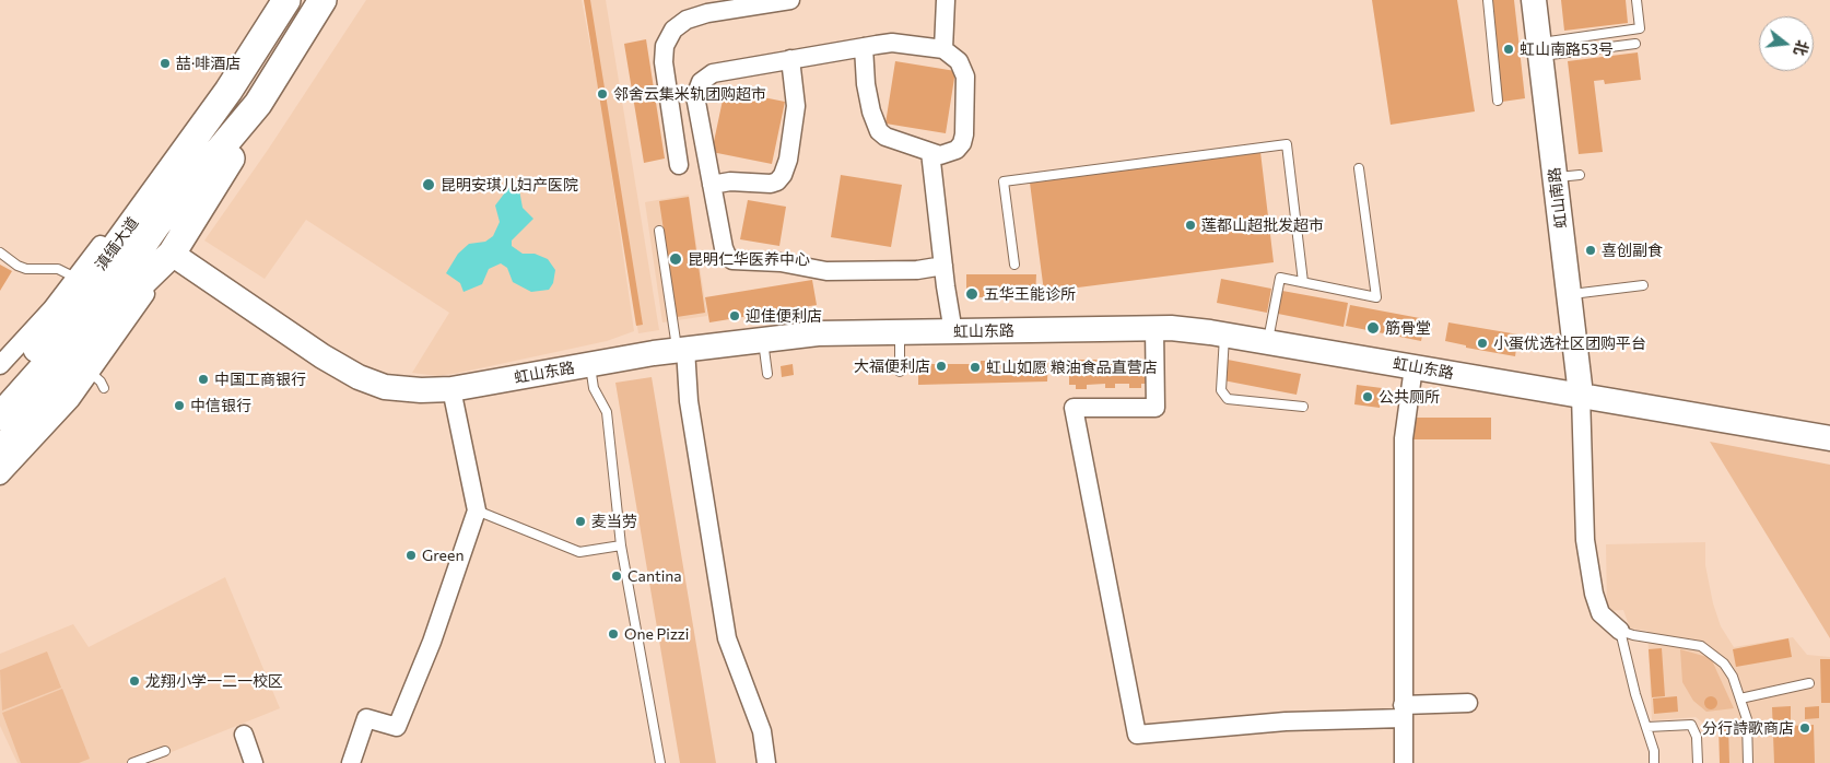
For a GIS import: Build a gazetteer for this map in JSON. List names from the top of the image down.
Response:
{
  "streets": {
    "main road": ["滇缅大道"],
    "street": ["虹山南路", "虹山东路"]
  },
  "crossings": [
    ["虹山南路", "虹山东路"]
  ],
  "places": [
    "虹山南路53号",
    "喆·啡酒店",
    "邻舍云集米轨团购超市",
    "昆明安琪儿妇产医院",
    "莲都山超批发超市",
    "喜创副食",
    "昆明仁华医养中心",
    "五华王能诊所",
    "迎佳便利店",
    "筋骨堂",
    "小蛋优选社区团购平台",
    "大福便利店",
    "虹山如愿 粮油食品直营店",
    "中国工商银行",
    "公共厕所",
    "中信银行",
    "麦当劳",
    "Green",
    "Cantina",
    "One Pizzi",
    "龙翔小学一二一校区",
    "分行詩歌商店"
  ],
  "north": "right"
}
